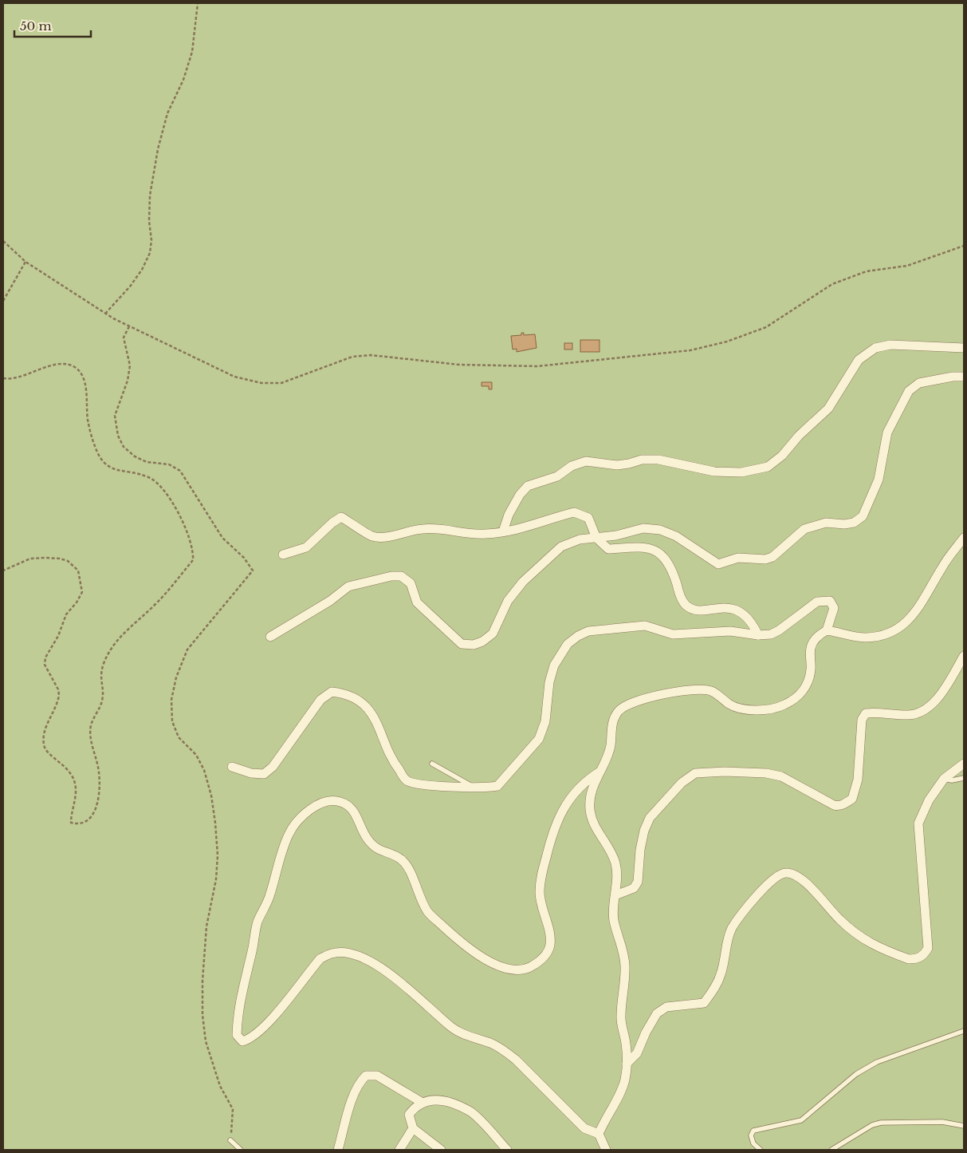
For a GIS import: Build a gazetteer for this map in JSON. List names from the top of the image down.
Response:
{
  "scale_bar": "50 m"
}
